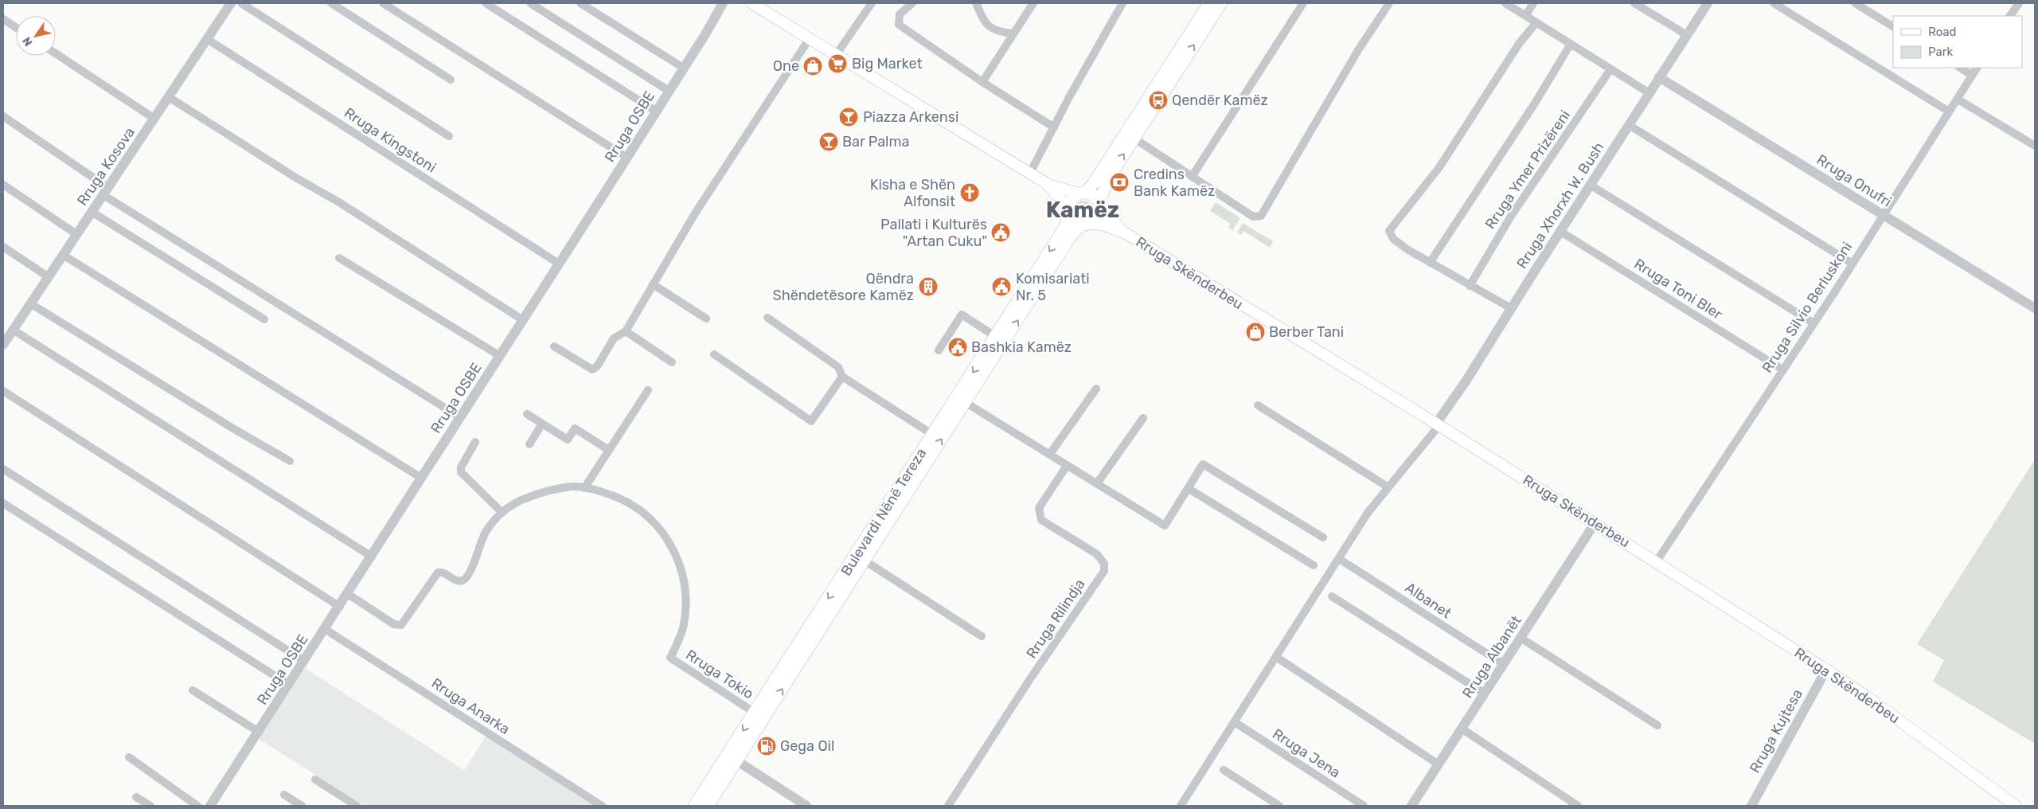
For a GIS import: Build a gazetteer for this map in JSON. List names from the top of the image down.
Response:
{
  "streets": {
    "main road": ["Rruga Skënderbeu", "Bulevardi Nënë Tereza"],
    "street": [
      "Rruga OSBE",
      "Rruga Kingstoni",
      "Rruga Kosova",
      "Rruga Ymer Prizëreni",
      "Rruga Onufri",
      "Rruga Xhorxh W. Bush",
      "Rruga Toni Bler",
      "Rruga Silvio Berluskoni",
      "Albanet",
      "Rruga Rilindja",
      "Rruga Albanët",
      "Rruga Tokio",
      "Rruga Anarka",
      "Rruga Kujtesa",
      "Rruga Jena"
    ]
  },
  "crossings": [
    ["Rruga OSBE", "Rruga Kingstoni"],
    ["Rruga OSBE", "Rruga Tokio"],
    ["Rruga OSBE", "Rruga Anarka"],
    ["Rruga Kingstoni", "Rruga Kosova"],
    ["Rruga Onufri", "Rruga Xhorxh W. Bush"],
    ["Rruga Onufri", "Rruga Silvio Berluskoni"],
    ["Rruga Xhorxh W. Bush", "Rruga Skënderbeu"],
    ["Rruga Xhorxh W. Bush", "Rruga Toni Bler"],
    ["Rruga Skënderbeu", "Rruga Silvio Berluskoni"],
    ["Rruga Skënderbeu", "Bulevardi Nënë Tereza"],
    ["Rruga Skënderbeu", "Rruga Albanët"],
    ["Rruga Skënderbeu", "Rruga Kujtesa"],
    ["Rruga Toni Bler", "Rruga Silvio Berluskoni"],
    ["Bulevardi Nënë Tereza", "Rruga Tokio"],
    ["Albanet", "Rruga Albanët"]
  ],
  "districts": ["Kamëz"],
  "places": {
    "supermarket": ["Big Market"],
    "shop": ["One", "Berber Tani"],
    "bus stop": ["Qendër Kamëz"],
    "bar": ["Piazza Arkensi", "Bar Palma"],
    "bank": ["Credins Bank Kamëz"],
    "church": ["Kisha e Shën Alfonsit"],
    "public building": ["Pallati i Kulturës \"Artan Cuku\"", "Komisariati Nr. 5", "Bashkia Kamëz"],
    "building": ["Qëndra Shëndetësore Kamëz"],
    "fuel station": ["Gega Oil"]
  },
  "legend": ["Road", "Park"],
  "north": "bottom left"
}
